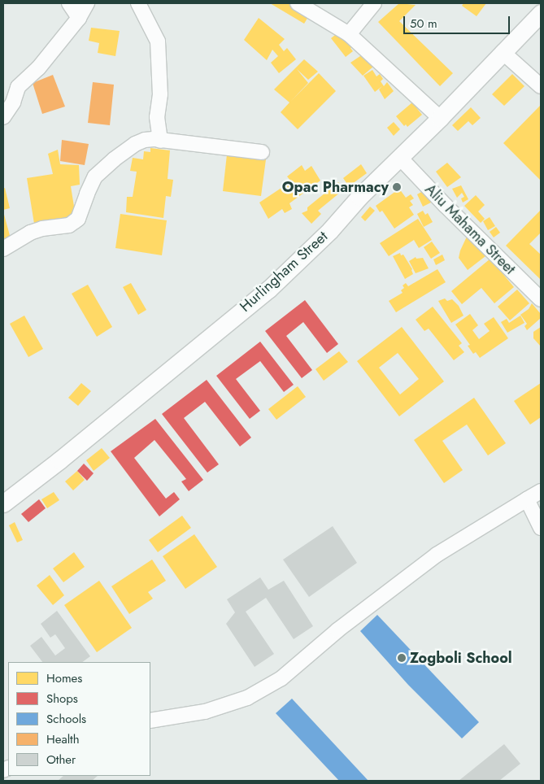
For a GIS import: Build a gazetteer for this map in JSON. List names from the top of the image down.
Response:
{
  "streets": {
    "street": ["Aliu Mahama Street", "Hurlingham Street"]
  },
  "crossings": [
    ["Aliu Mahama Street", "Hurlingham Street"]
  ],
  "places": ["Opac Pharmacy", "Zogboli School"],
  "legend": [
    "Homes",
    "Shops",
    "Schools",
    "Health",
    "Other"
  ],
  "scale_bar": "50 m"
}
